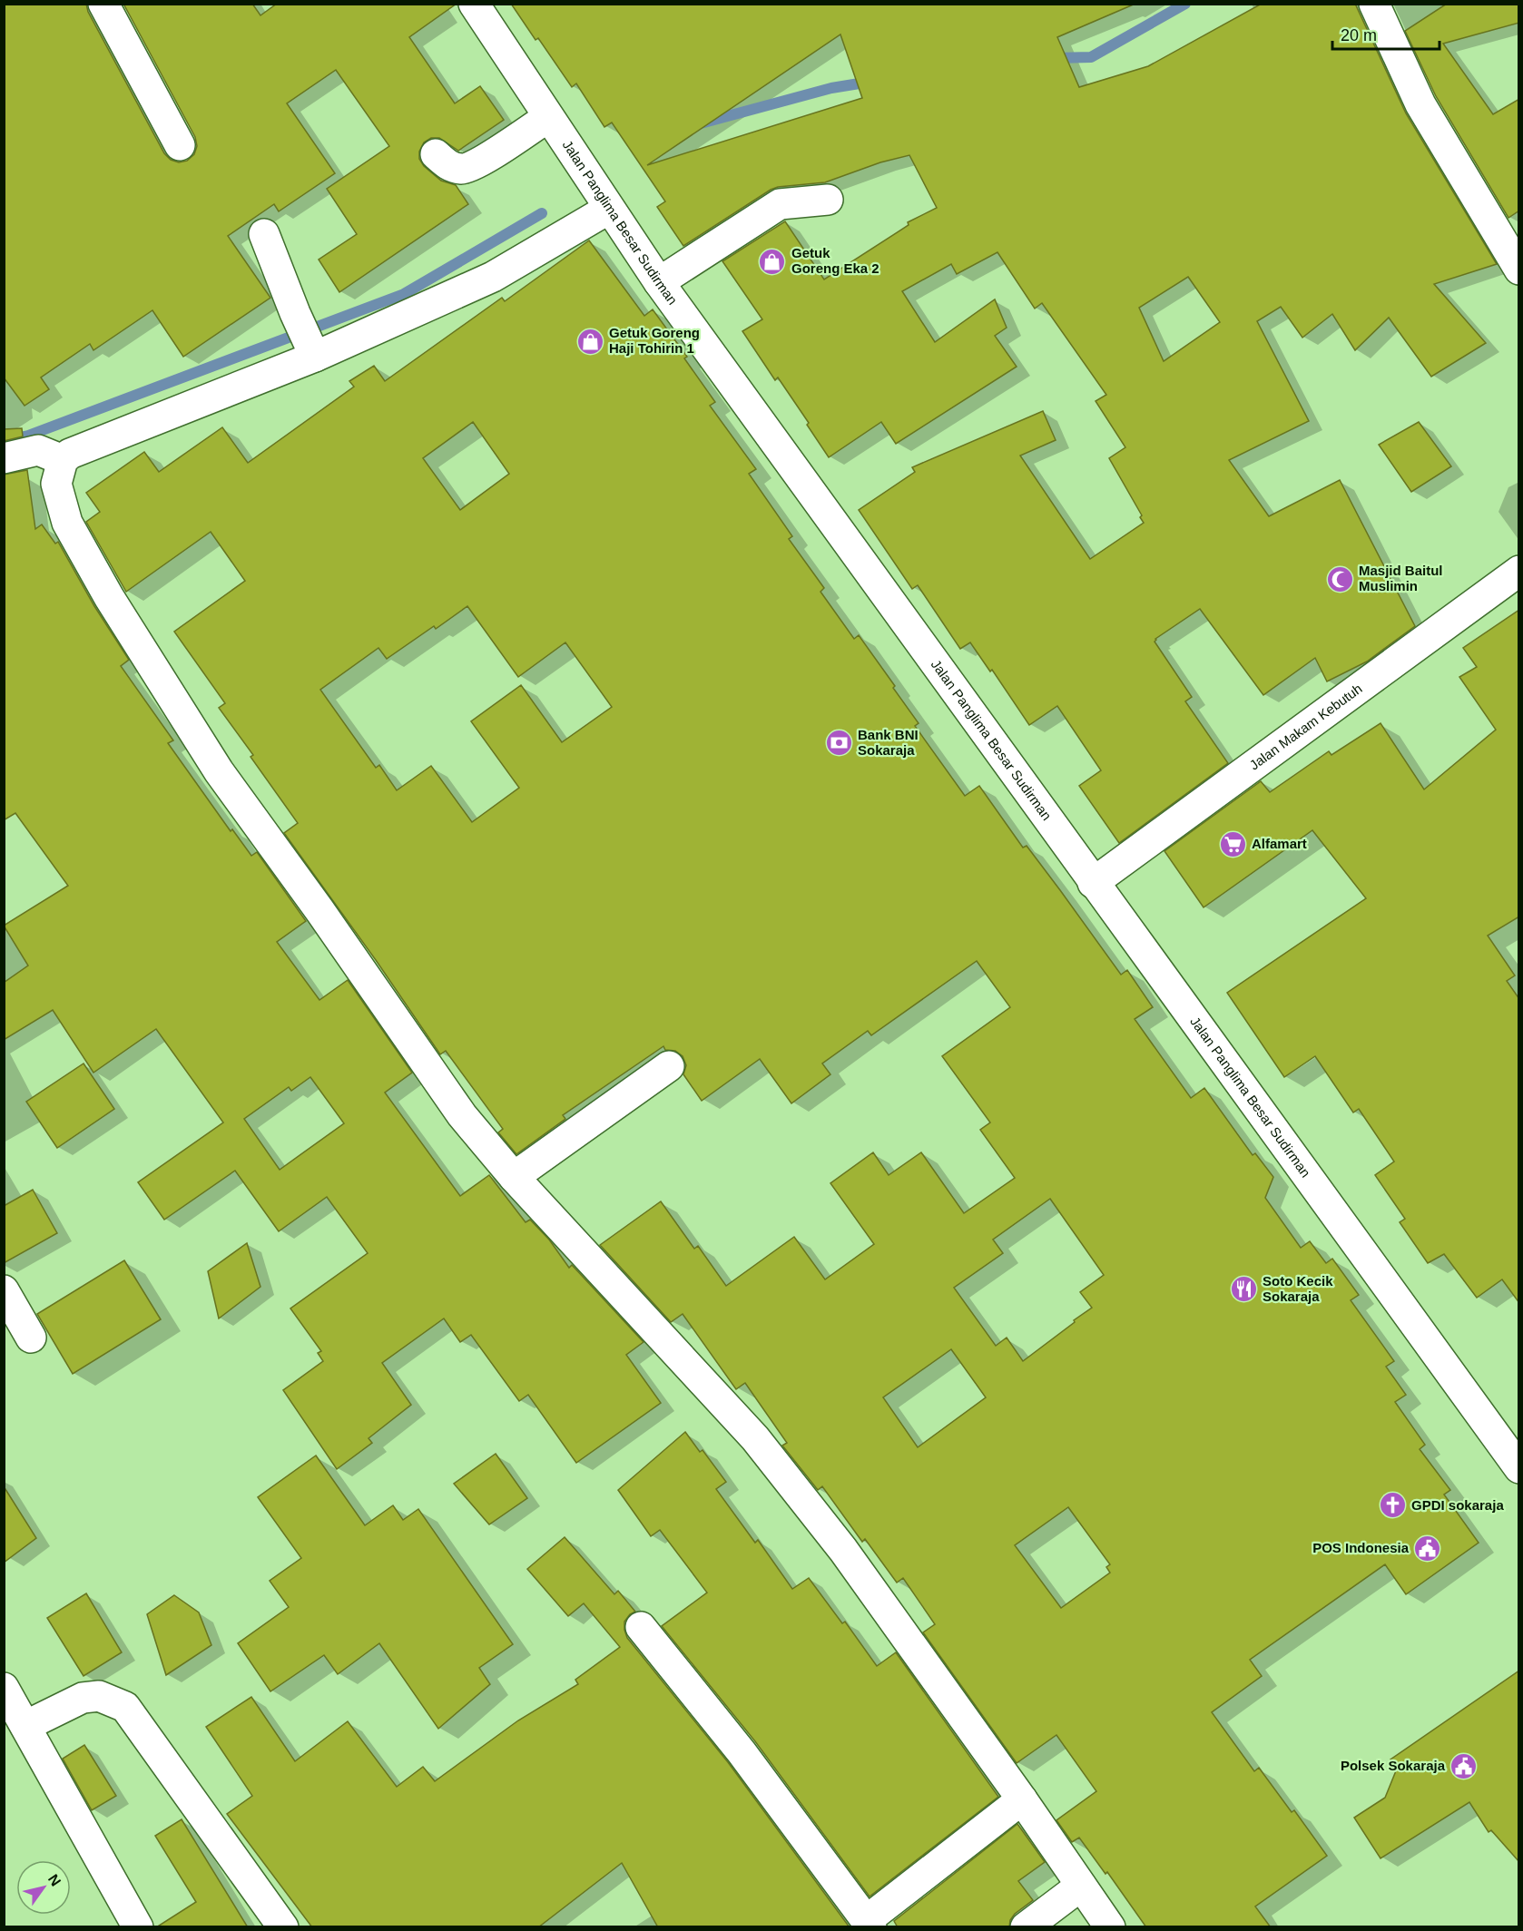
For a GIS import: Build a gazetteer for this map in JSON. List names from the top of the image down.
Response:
{
  "streets": {
    "main road": ["Jalan Panglima Besar Sudirman", "Jalan Makam Kebutuh"]
  },
  "crossings": [
    ["Jalan Panglima Besar Sudirman", "Jalan Makam Kebutuh"]
  ],
  "places": {
    "shop": ["Getuk Goreng Eka 2", "Getuk Goreng Haji Tohirin 1"],
    "mosque": ["Masjid Baitul Muslimin"],
    "bank": ["Bank BNI Sokaraja"],
    "supermarket": ["Alfamart"],
    "restaurant": ["Soto Kecik Sokaraja"],
    "church": ["GPDI sokaraja"],
    "public building": ["POS Indonesia", "Polsek Sokaraja"]
  },
  "scale_bar": "20 m",
  "north": "top right"
}
